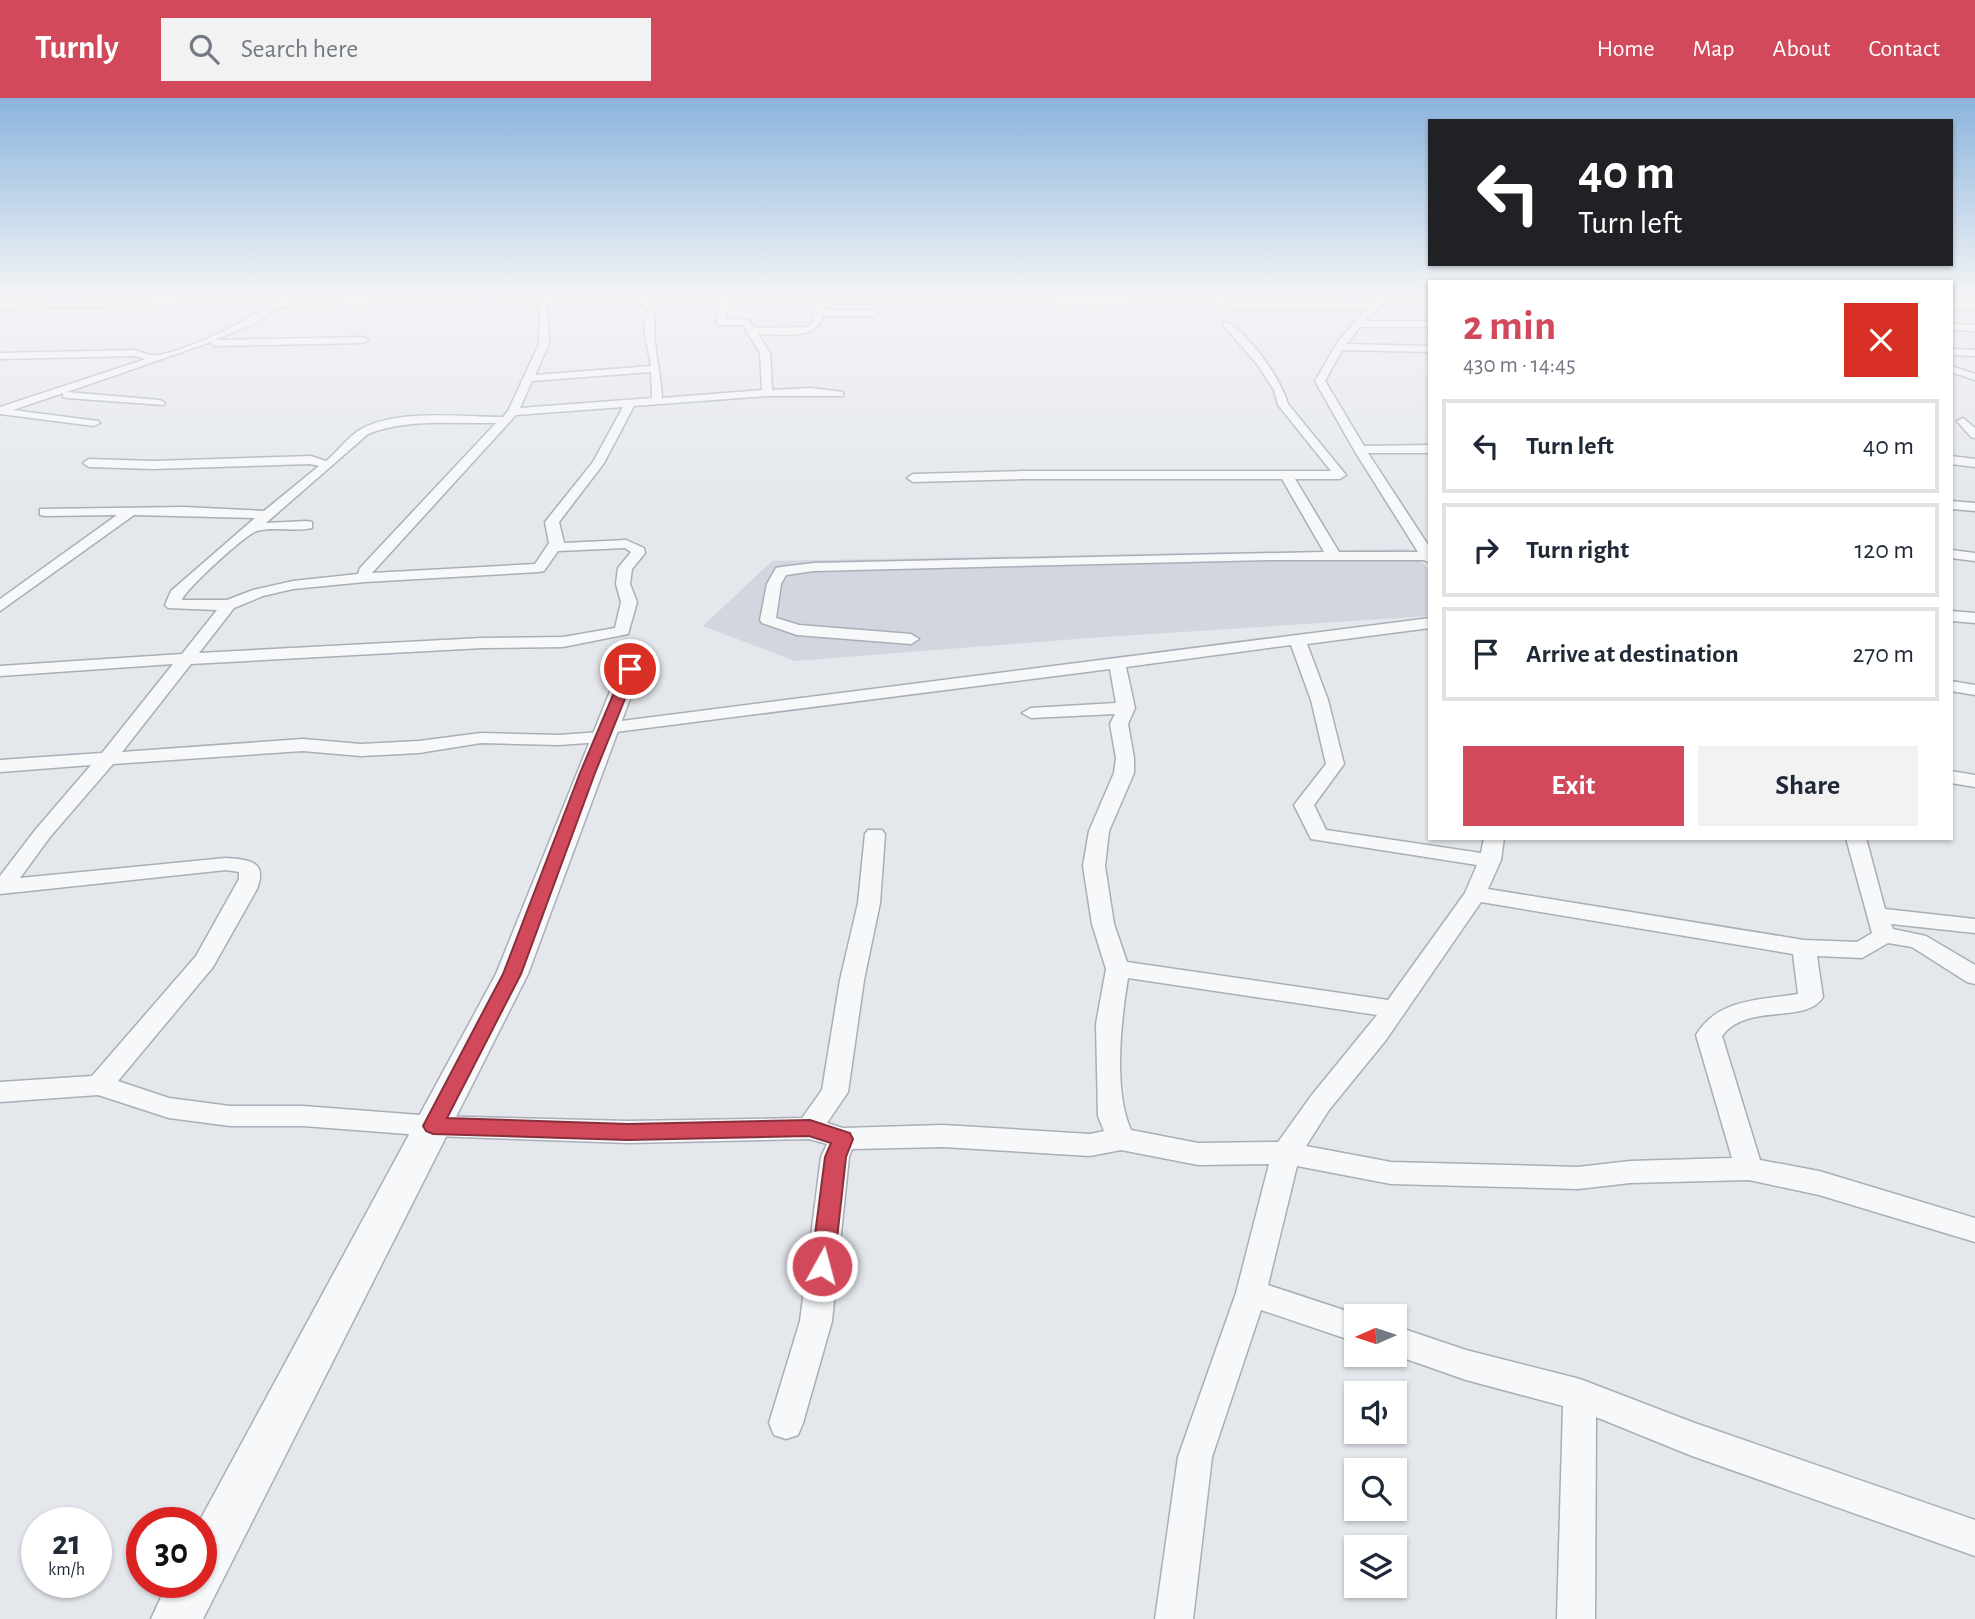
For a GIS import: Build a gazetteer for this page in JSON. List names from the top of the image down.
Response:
{
  "north": "left",
  "page": {
    "header": "Turnly",
    "search": "Search here",
    "nav": [
      "Home",
      "Map",
      "About",
      "Contact"
    ],
    "turn": ["40 m", "Turn left"],
    "heading": ["2 min", "430 m · 14:45"],
    "list": [
      {
        "name": "Turn left",
        "value": "40 m"
      },
      {
        "name": "Turn right",
        "value": "120 m"
      },
      {
        "name": "Arrive at destination",
        "value": "270 m"
      }
    ],
    "buttons": ["Exit", "Share"],
    "speed": "21 km/h",
    "limit": "30"
  }
}
